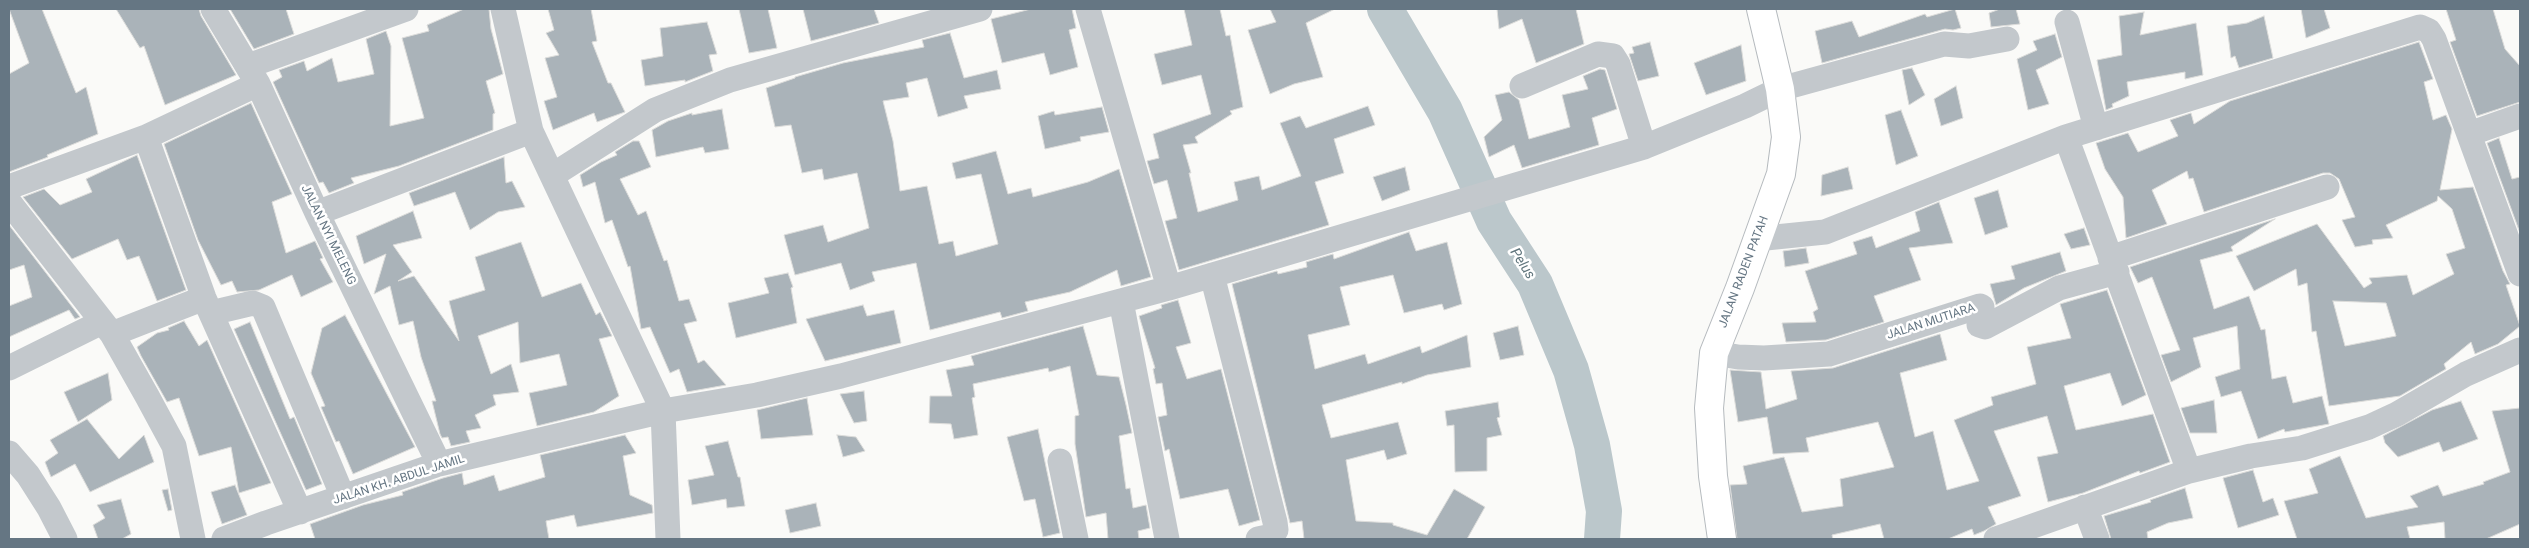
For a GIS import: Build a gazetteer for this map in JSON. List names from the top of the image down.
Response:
{
  "streets": {
    "main road": ["JALAN RADEN PATAH"],
    "street": ["JALAN NYI MELENG", "JALAN MUTIARA", "JALAN KH. ABDUL JAMIL"]
  },
  "crossings": [
    ["JALAN NYI MELENG", "JALAN KH. ABDUL JAMIL"],
    ["JALAN RADEN PATAH", "JALAN MUTIARA"],
    ["JALAN RADEN PATAH", "JALAN KH. ABDUL JAMIL"]
  ],
  "water": ["Pelus"]
}
